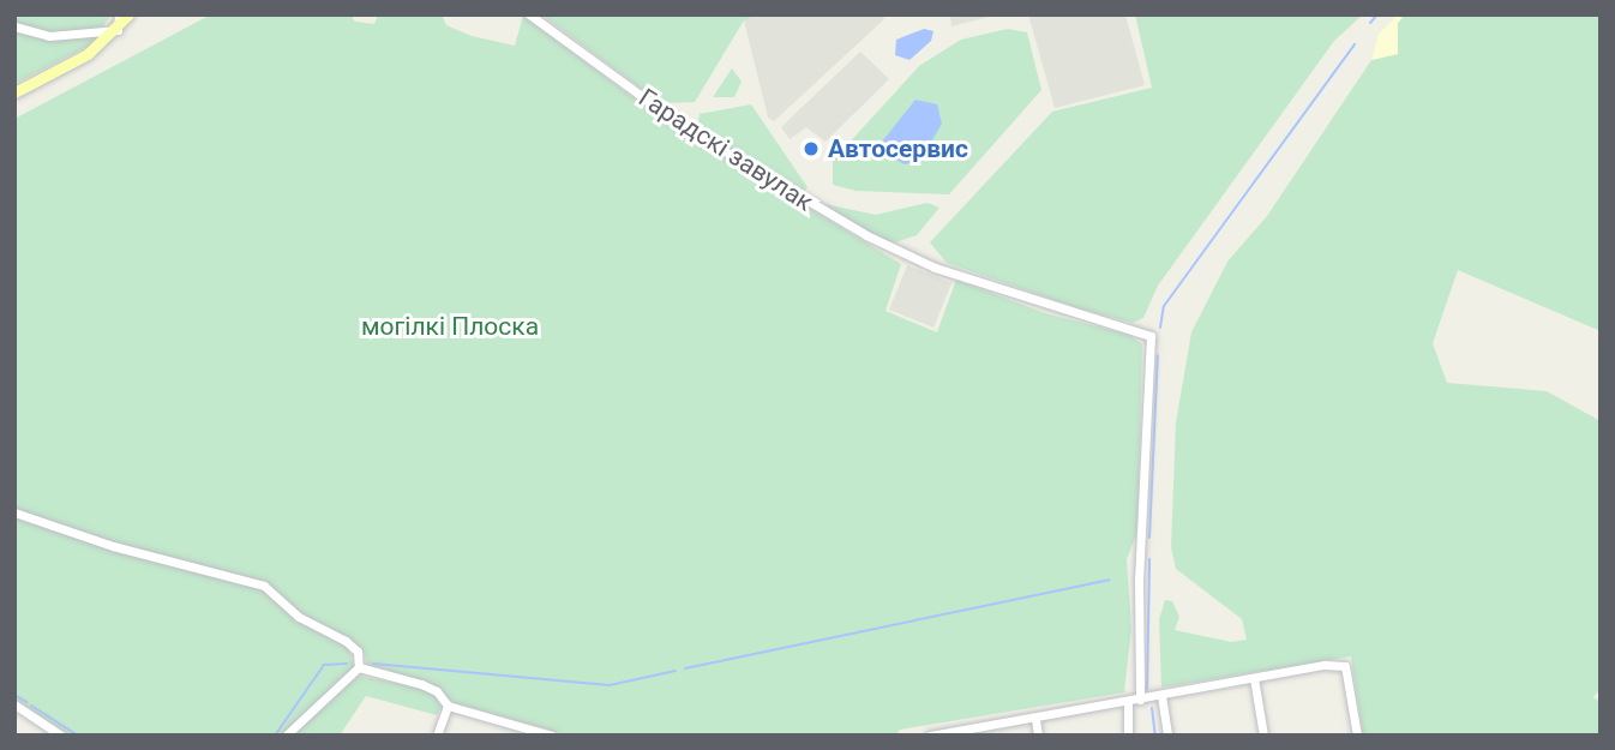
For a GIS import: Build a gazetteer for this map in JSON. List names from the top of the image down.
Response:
{
  "streets": {
    "street": ["Гарадскі завулак"]
  },
  "parks": ["могілкі Плоска"],
  "places": ["Автосервис"]
}
